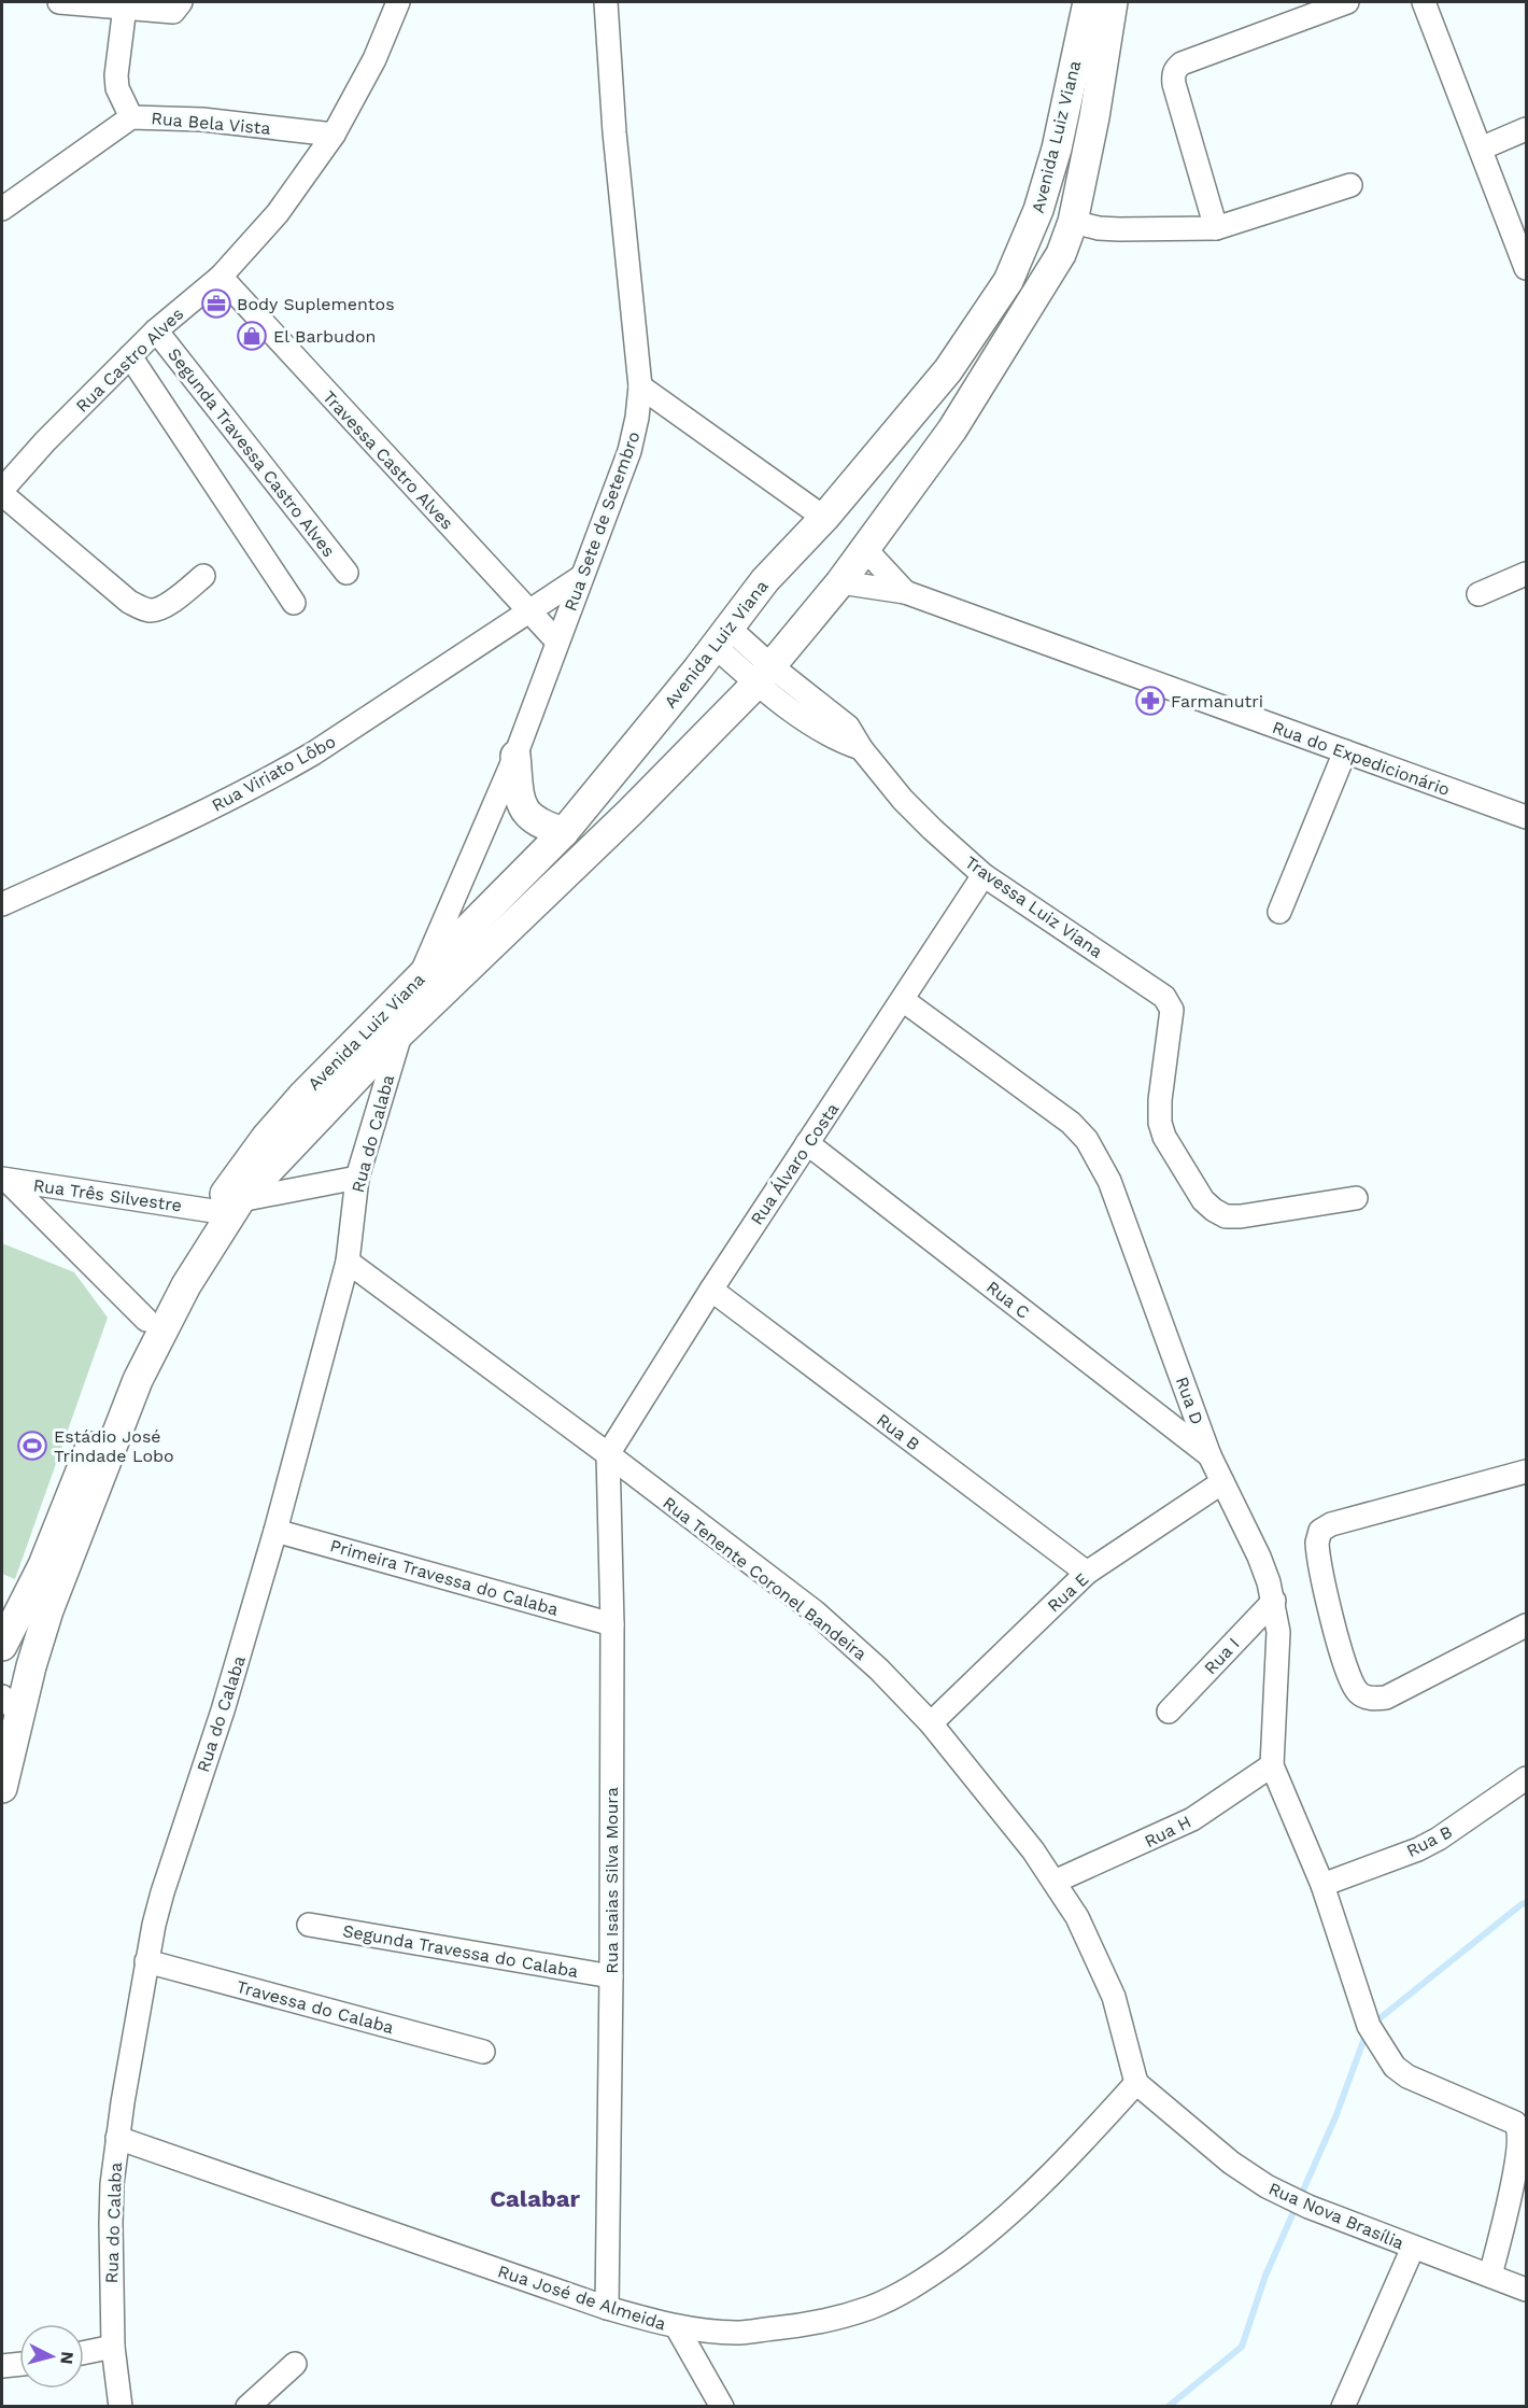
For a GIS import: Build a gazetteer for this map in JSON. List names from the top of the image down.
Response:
{
  "streets": {
    "main road": ["Avenida Luiz Viana"],
    "street": [
      "Rua Bela Vista",
      "Rua Castro Alves",
      "Segunda Travessa Castro Alves",
      "Travessa Castro Alves",
      "Rua Sete de Setembro",
      "Rua do Expedicionário",
      "Rua Viriato Lôbo",
      "Travessa Luiz Viana",
      "Rua do Calaba",
      "Rua Álvaro Costa",
      "Rua Três Silvestre",
      "Rua C",
      "Rua D",
      "Rua B",
      "Primeira Travessa do Calaba",
      "Rua Tenente Coronel Bandeira",
      "Rua E",
      "Rua I",
      "Rua H",
      "Rua Isaias Silva Moura",
      "Segunda Travessa do Calaba",
      "Travessa do Calaba",
      "Rua Nova Brasília",
      "Rua José de Almeida"
    ]
  },
  "crossings": [
    ["Rua Bela Vista", "Rua Castro Alves"],
    ["Avenida Luiz Viana", "Rua Sete de Setembro"],
    ["Avenida Luiz Viana", "Rua do Expedicionário"],
    ["Avenida Luiz Viana", "Travessa Luiz Viana"],
    ["Avenida Luiz Viana", "Rua do Calaba"],
    ["Avenida Luiz Viana", "Rua Três Silvestre"],
    ["Rua Castro Alves", "Segunda Travessa Castro Alves"],
    ["Rua Castro Alves", "Travessa Castro Alves"],
    ["Travessa Castro Alves", "Rua Sete de Setembro"],
    ["Travessa Castro Alves", "Rua Viriato Lôbo"],
    ["Rua Sete de Setembro", "Rua Viriato Lôbo"],
    ["Travessa Luiz Viana", "Rua Álvaro Costa"],
    ["Rua do Calaba", "Rua Três Silvestre"],
    ["Rua do Calaba", "Primeira Travessa do Calaba"],
    ["Rua do Calaba", "Rua Tenente Coronel Bandeira"],
    ["Rua do Calaba", "Travessa do Calaba"],
    ["Rua do Calaba", "Rua José de Almeida"],
    ["Rua Álvaro Costa", "Rua C"],
    ["Rua Álvaro Costa", "Rua D"],
    ["Rua Álvaro Costa", "Rua B"],
    ["Rua Álvaro Costa", "Rua Tenente Coronel Bandeira"],
    ["Rua Álvaro Costa", "Rua Isaias Silva Moura"],
    ["Rua C", "Rua D"],
    ["Rua D", "Rua B"],
    ["Rua D", "Rua E"],
    ["Rua D", "Rua I"],
    ["Rua D", "Rua H"],
    ["Rua D", "Rua Nova Brasília"],
    ["Rua B", "Rua E"],
    ["Primeira Travessa do Calaba", "Rua Isaias Silva Moura"],
    ["Rua Tenente Coronel Bandeira", "Rua E"],
    ["Rua Tenente Coronel Bandeira", "Rua H"],
    ["Rua Tenente Coronel Bandeira", "Rua Isaias Silva Moura"],
    ["Rua Tenente Coronel Bandeira", "Rua Nova Brasília"],
    ["Rua Tenente Coronel Bandeira", "Rua José de Almeida"],
    ["Rua Isaias Silva Moura", "Segunda Travessa do Calaba"],
    ["Rua Isaias Silva Moura", "Rua José de Almeida"],
    ["Rua Nova Brasília", "Rua José de Almeida"]
  ],
  "districts": ["Calabar"],
  "places": {
    "office": ["Body Suplementos"],
    "shop": ["El Barbudon"],
    "pharmacy": ["Farmanutri"],
    "sports": ["Estádio José Trindade Lobo"]
  },
  "north": "right"
}
